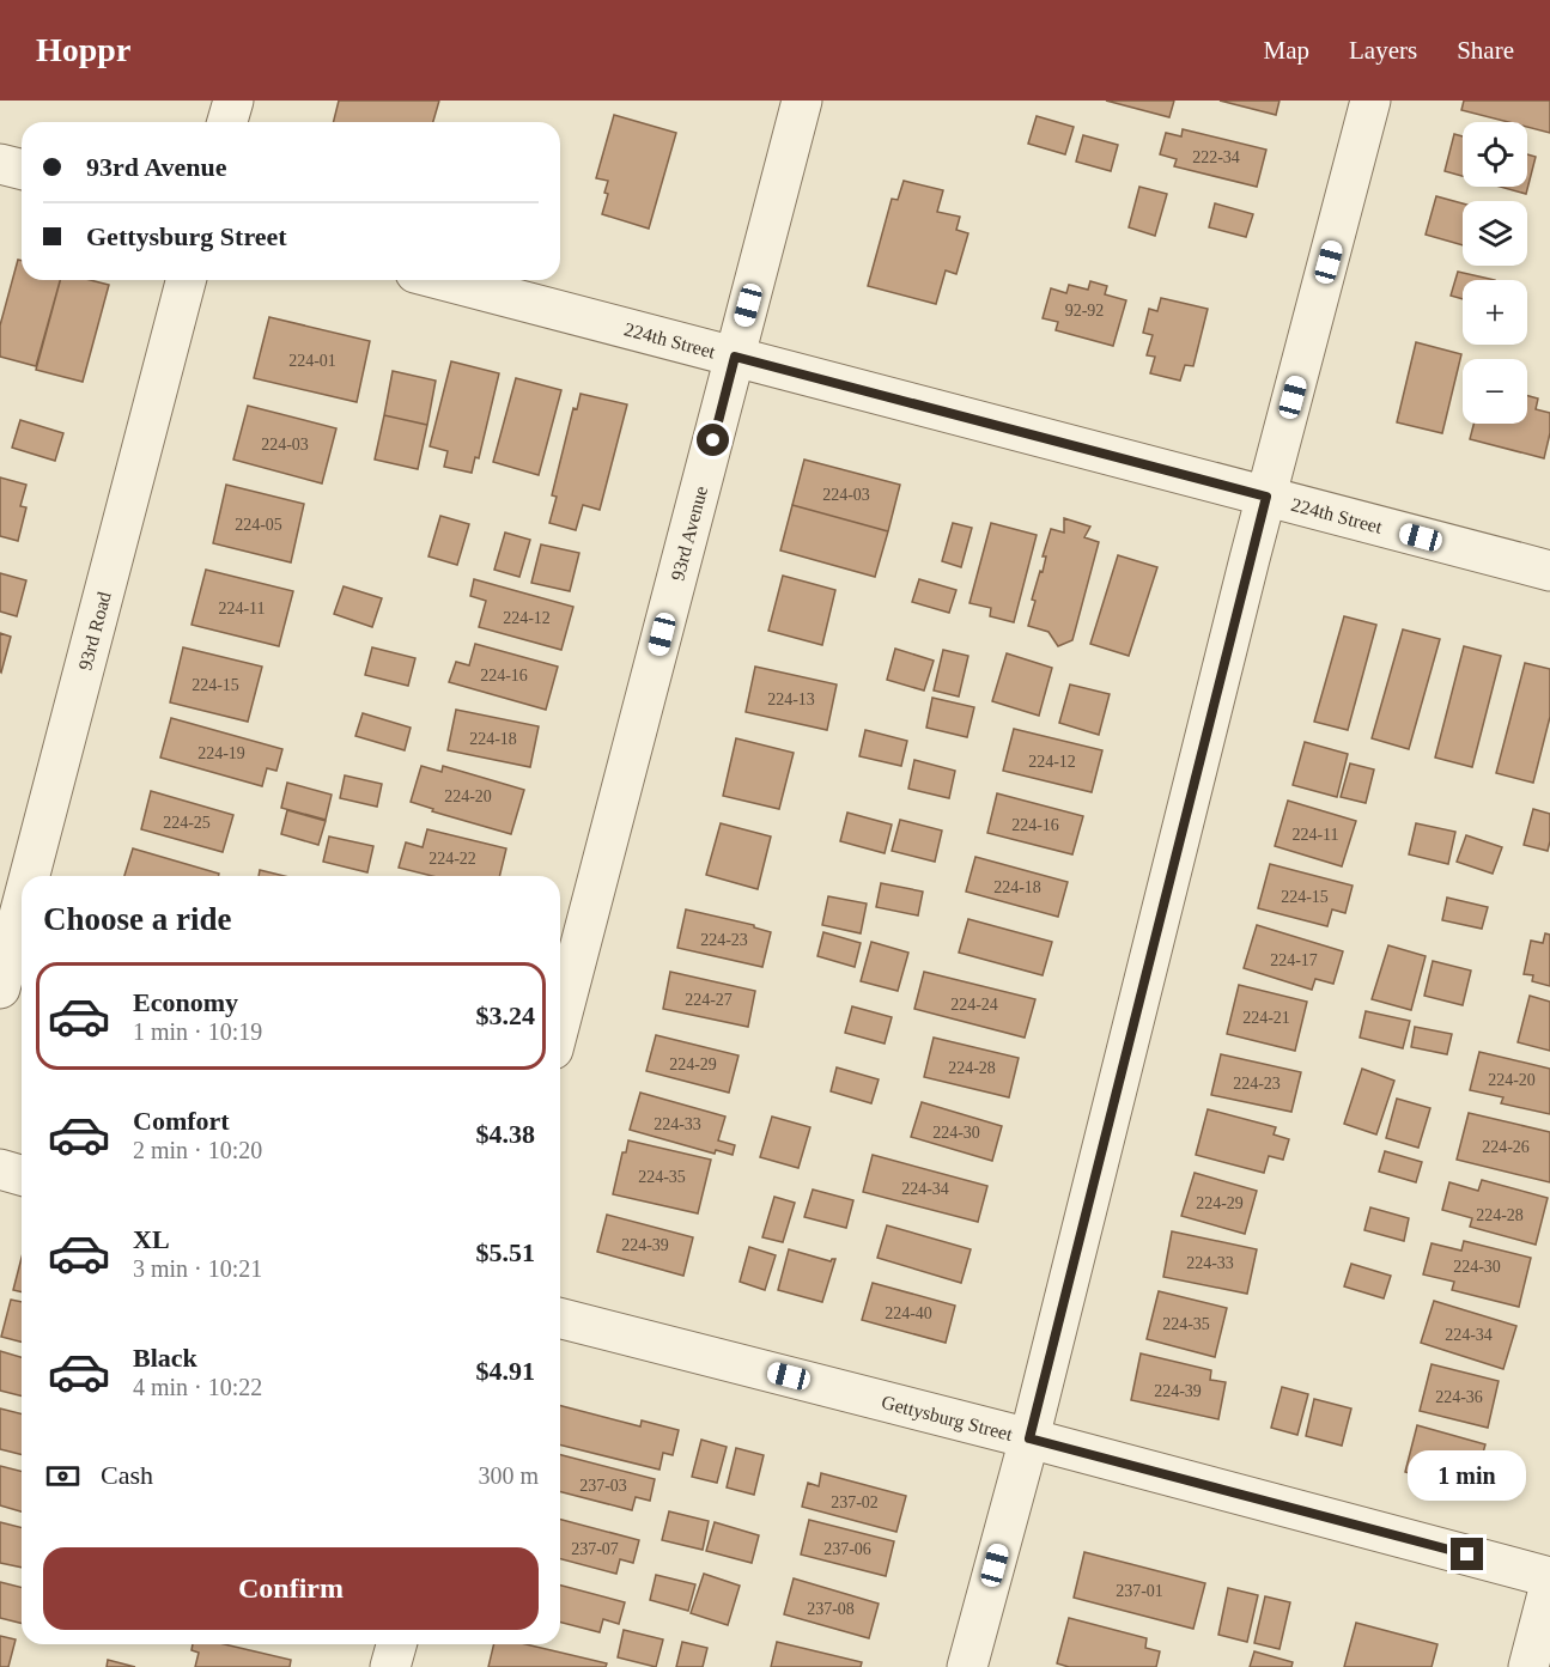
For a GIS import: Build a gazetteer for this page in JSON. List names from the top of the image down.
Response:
{
  "streets": {
    "street": [
      "224th Street",
      "93rd Avenue",
      "93rd Road",
      "Gettysburg Street"
    ]
  },
  "crossings": [
    ["224th Street", "93rd Avenue"]
  ],
  "house_numbers": [
    "222-34",
    "92-92",
    "224-01",
    "224-03",
    "224-03",
    "224-05",
    "224-11",
    "224-12",
    "224-16",
    "224-15",
    "224-13",
    "224-18",
    "224-19",
    "224-12",
    "224-20",
    "224-25",
    "224-16",
    "224-11",
    "224-22",
    "224-18",
    "224-15",
    "224-23",
    "224-17",
    "224-27",
    "224-24",
    "224-21",
    "224-29",
    "224-28",
    "224-20",
    "224-23",
    "224-33",
    "224-30",
    "224-26",
    "224-35",
    "224-34",
    "224-29",
    "224-28",
    "224-39",
    "224-33",
    "224-30",
    "224-40",
    "224-35",
    "224-34",
    "224-39",
    "224-36",
    "237-03",
    "237-02",
    "237-07",
    "237-06",
    "237-01",
    "237-08"
  ],
  "page": {
    "header": "Hoppr",
    "nav": ["Map", "Layers", "Share"],
    "map_buttons": ["+", "−"],
    "banner": ["93rd Avenue", "Gettysburg Street"],
    "heading": "Choose a ride",
    "list": [
      {
        "name": "Economy",
        "note": "1 min · 10:19",
        "value": "$3.24"
      },
      {
        "name": "Comfort",
        "note": "2 min · 10:20",
        "value": "$4.38"
      },
      {
        "name": "XL",
        "note": "3 min · 10:21",
        "value": "$5.51"
      },
      {
        "name": "Black",
        "note": "4 min · 10:22",
        "value": "$4.91"
      }
    ],
    "pay": ["Cash", "300 m"],
    "bubble": "1 min",
    "buttons": "Confirm"
  }
}
